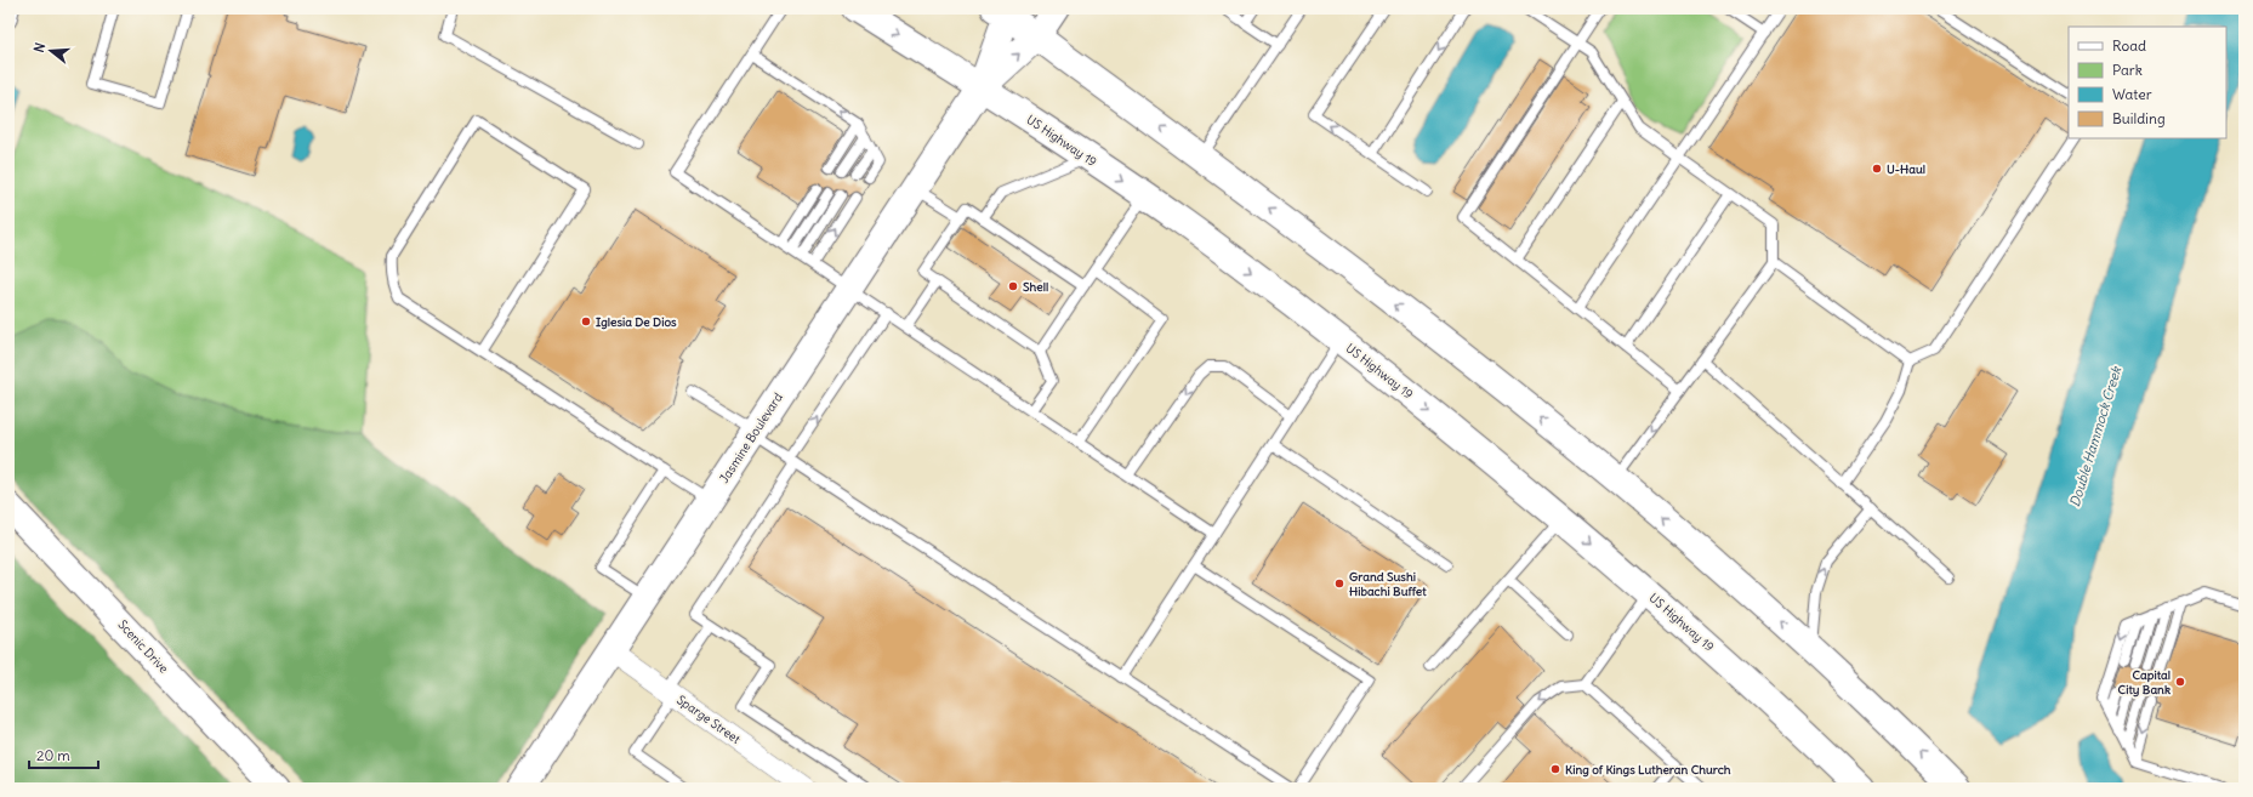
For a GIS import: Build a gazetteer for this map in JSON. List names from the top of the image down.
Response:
{
  "streets": {
    "main road": ["US Highway 19", "Jasmine Boulevard", "Scenic Drive"],
    "street": ["Sparge Street"]
  },
  "crossings": [
    ["US Highway 19", "Jasmine Boulevard"],
    ["Jasmine Boulevard", "Sparge Street"]
  ],
  "water": ["Double Hammock Creek"],
  "places": [
    "U-Haul",
    "Shell",
    "Iglesia De Dios",
    "Grand Sushi Hibachi Buffet",
    "Capital City Bank",
    "King of Kings Lutheran Church"
  ],
  "legend": [
    "Road",
    "Park",
    "Water",
    "Building"
  ],
  "scale_bar": "20 m",
  "north": "left"
}
